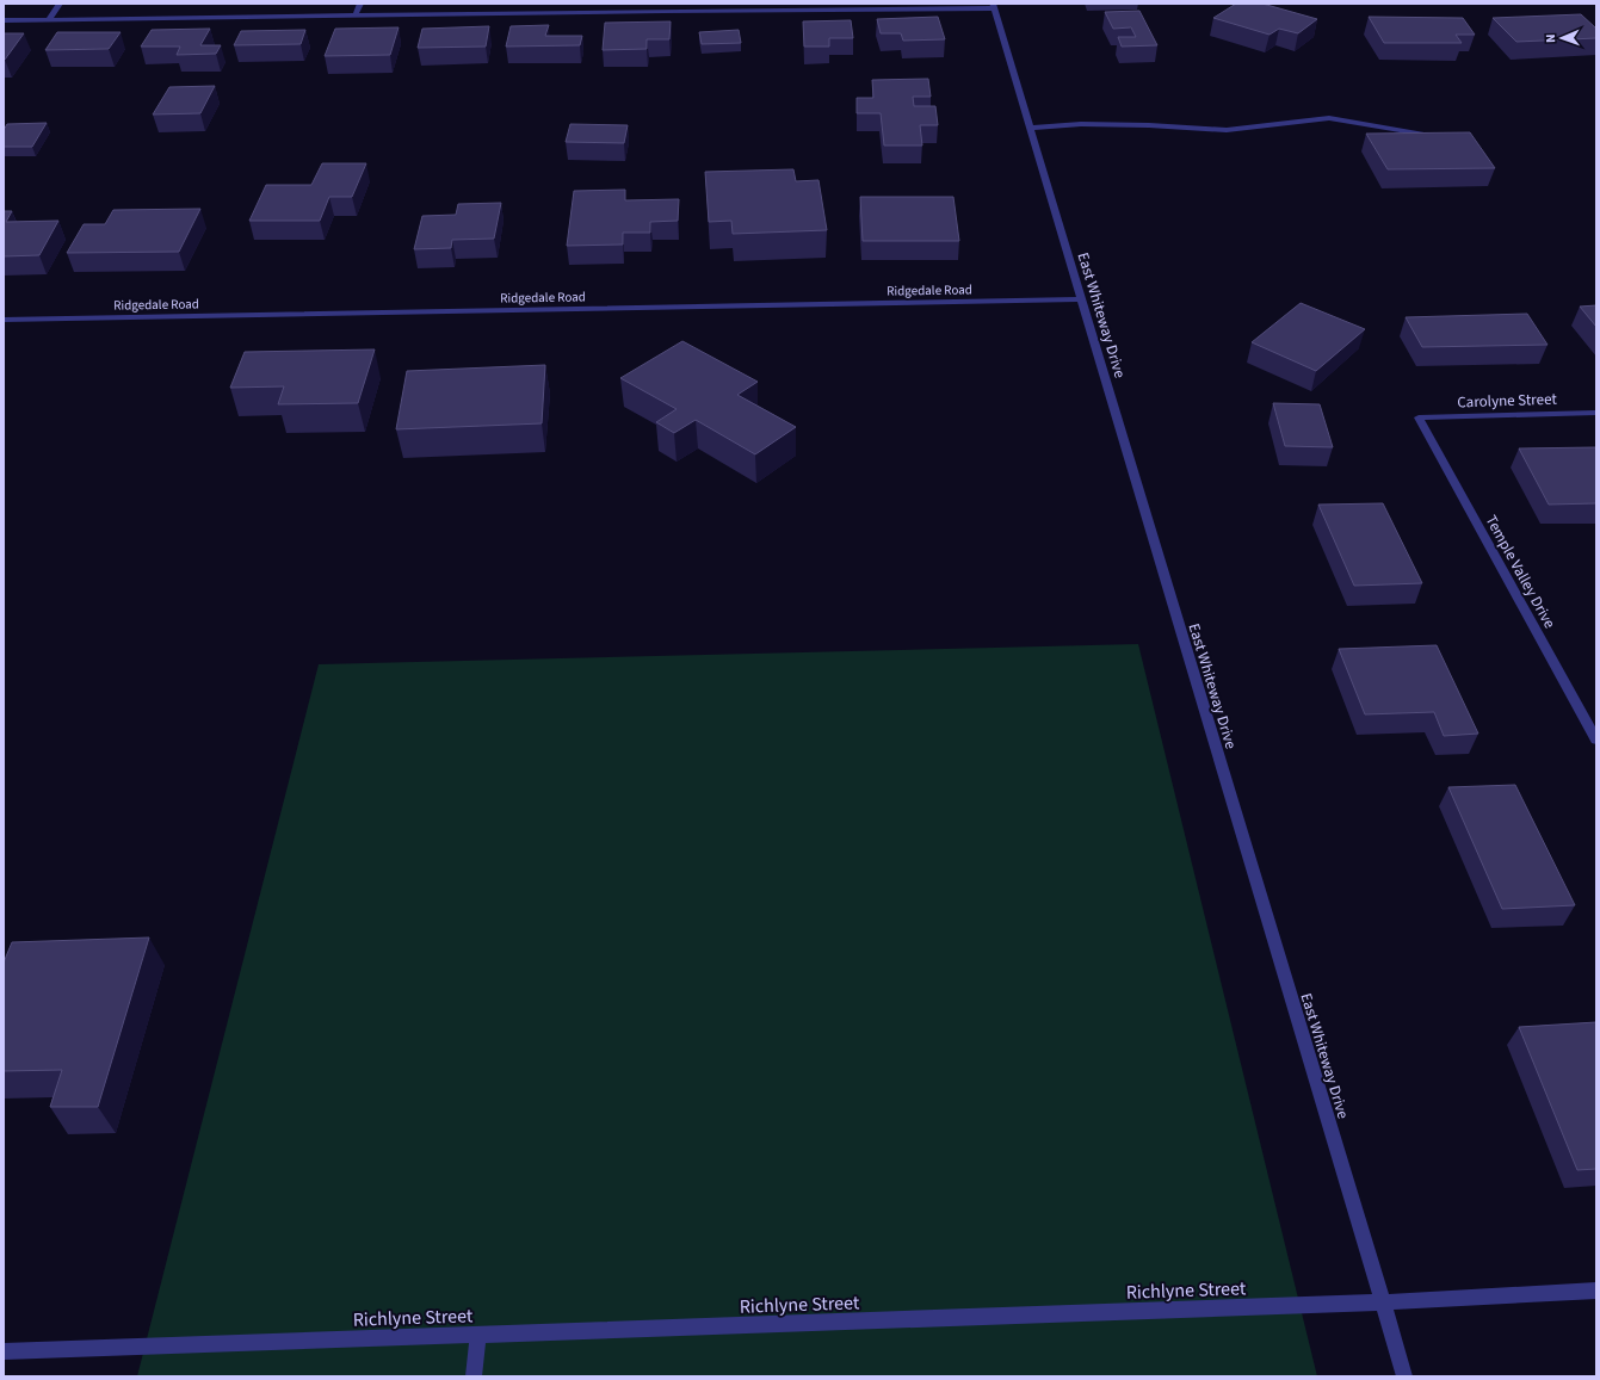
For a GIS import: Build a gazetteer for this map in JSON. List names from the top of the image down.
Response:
{
  "streets": {
    "street": [
      "Ridgedale Road",
      "East Whiteway Drive",
      "Carolyne Street",
      "Temple Valley Drive",
      "Richlyne Street"
    ]
  },
  "crossings": [
    ["Ridgedale Road", "East Whiteway Drive"],
    ["East Whiteway Drive", "Richlyne Street"],
    ["Carolyne Street", "Temple Valley Drive"]
  ],
  "north": "left"
}
